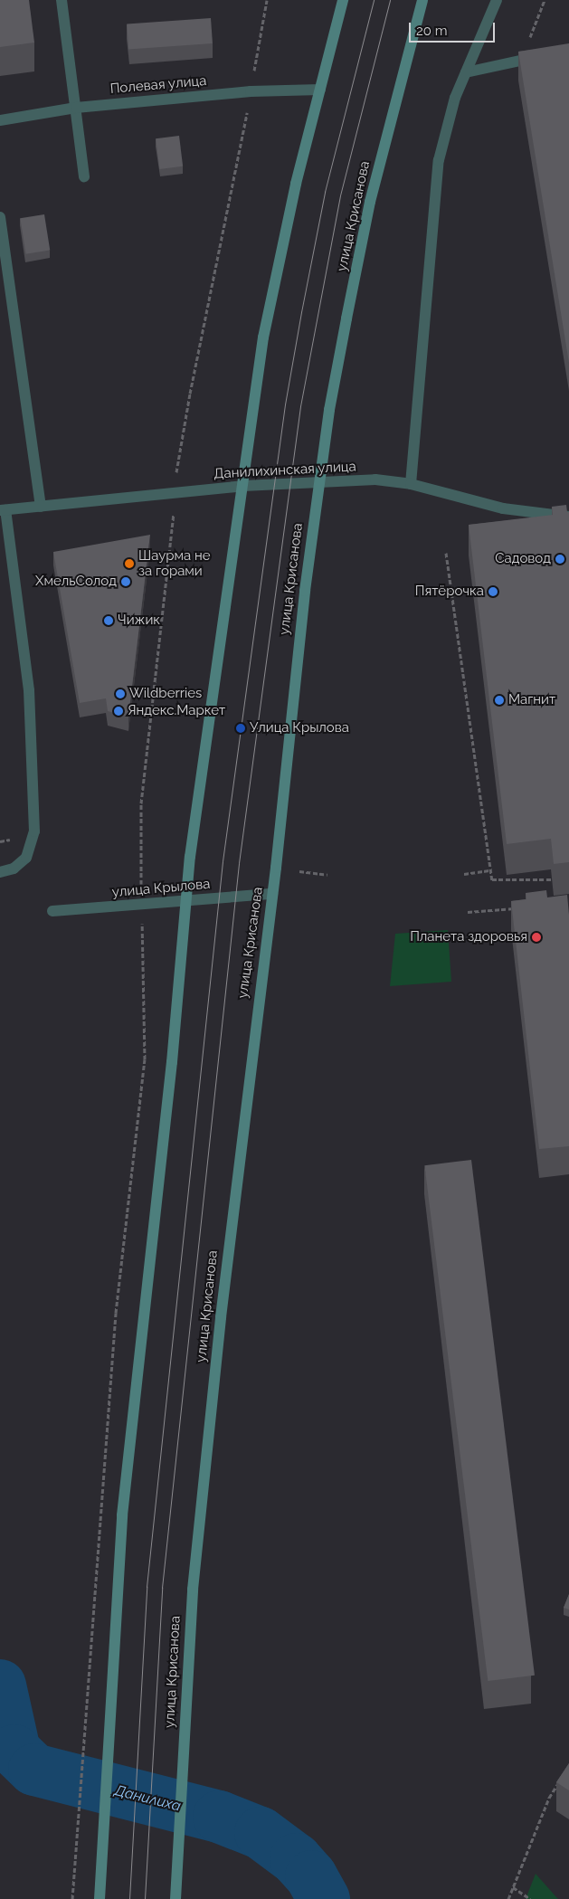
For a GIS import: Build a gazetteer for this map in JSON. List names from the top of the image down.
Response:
{
  "streets": {
    "main road": ["улица Крисанова"],
    "street": ["Полевая улица", "Данилихинская улица", "улица Крылова"]
  },
  "crossings": [
    ["улица Крисанова", "Данилихинская улица"],
    ["улица Крисанова", "улица Крылова"]
  ],
  "water": ["Данилиха"],
  "places": [
    "Садовод",
    "Шаурма не за горами",
    "ХмельСолод",
    "Пятёрочка",
    "Чижик",
    "Wildberries",
    "Магнит",
    "Яндекс.Маркет",
    "Улица Крылова",
    "Планета здоровья"
  ],
  "scale_bar": "20 m"
}
